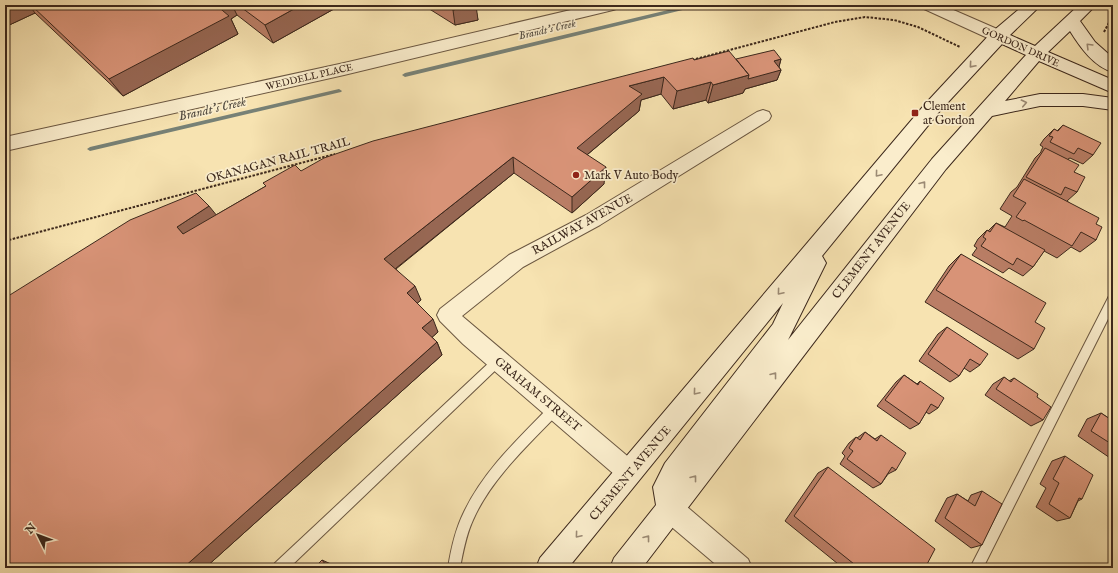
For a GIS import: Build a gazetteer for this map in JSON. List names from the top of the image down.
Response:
{
  "streets": {
    "main road": ["GORDON DRIVE", "WEDDELL PLACE", "CLEMENT AVENUE"],
    "street": ["RAILWAY AVENUE", "GRAHAM STREET"],
    "path": ["OKANAGAN RAIL TRAIL"]
  },
  "crossings": [
    ["GORDON DRIVE", "CLEMENT AVENUE"],
    ["RAILWAY AVENUE", "GRAHAM STREET"],
    ["CLEMENT AVENUE", "GRAHAM STREET"]
  ],
  "water": ["Brandt's Creek"],
  "places": {
    "transit": ["Clement at Gordon"],
    "other": ["Mark V Auto Body"]
  },
  "north": "top left"
}
